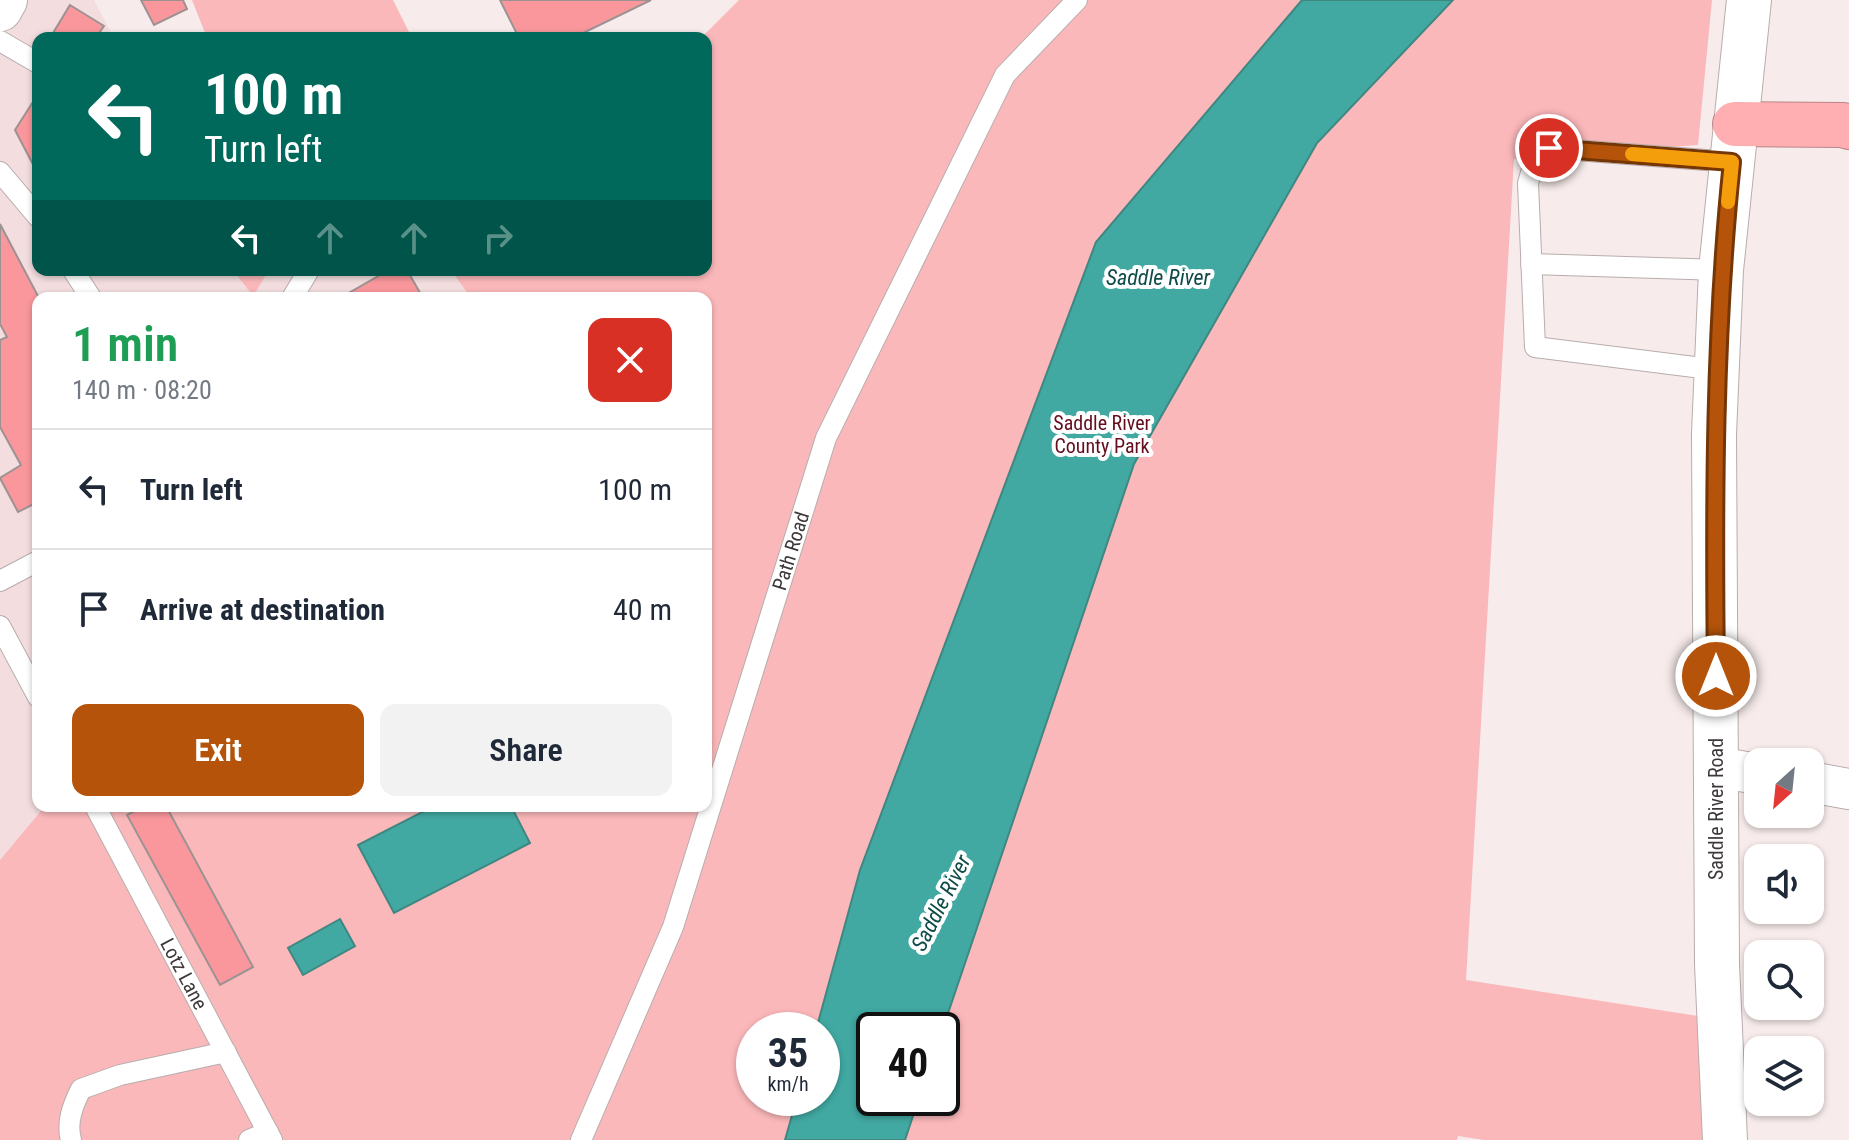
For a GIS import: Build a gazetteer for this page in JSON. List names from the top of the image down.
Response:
{
  "streets": {
    "street": ["Saddle River Road"],
    "lane": ["Path Road", "Lotz Lane"]
  },
  "water": ["Saddle River"],
  "parks": ["Saddle River County Park"],
  "north": "bottom left",
  "page": {
    "turn": ["100 m", "Turn left"],
    "heading": ["1 min", "140 m · 08:20"],
    "list": [
      {
        "name": "Turn left",
        "value": "100 m"
      },
      {
        "name": "Arrive at destination",
        "value": "40 m"
      }
    ],
    "buttons": ["Exit", "Share"],
    "speed": "35 km/h",
    "limit": "40"
  }
}
